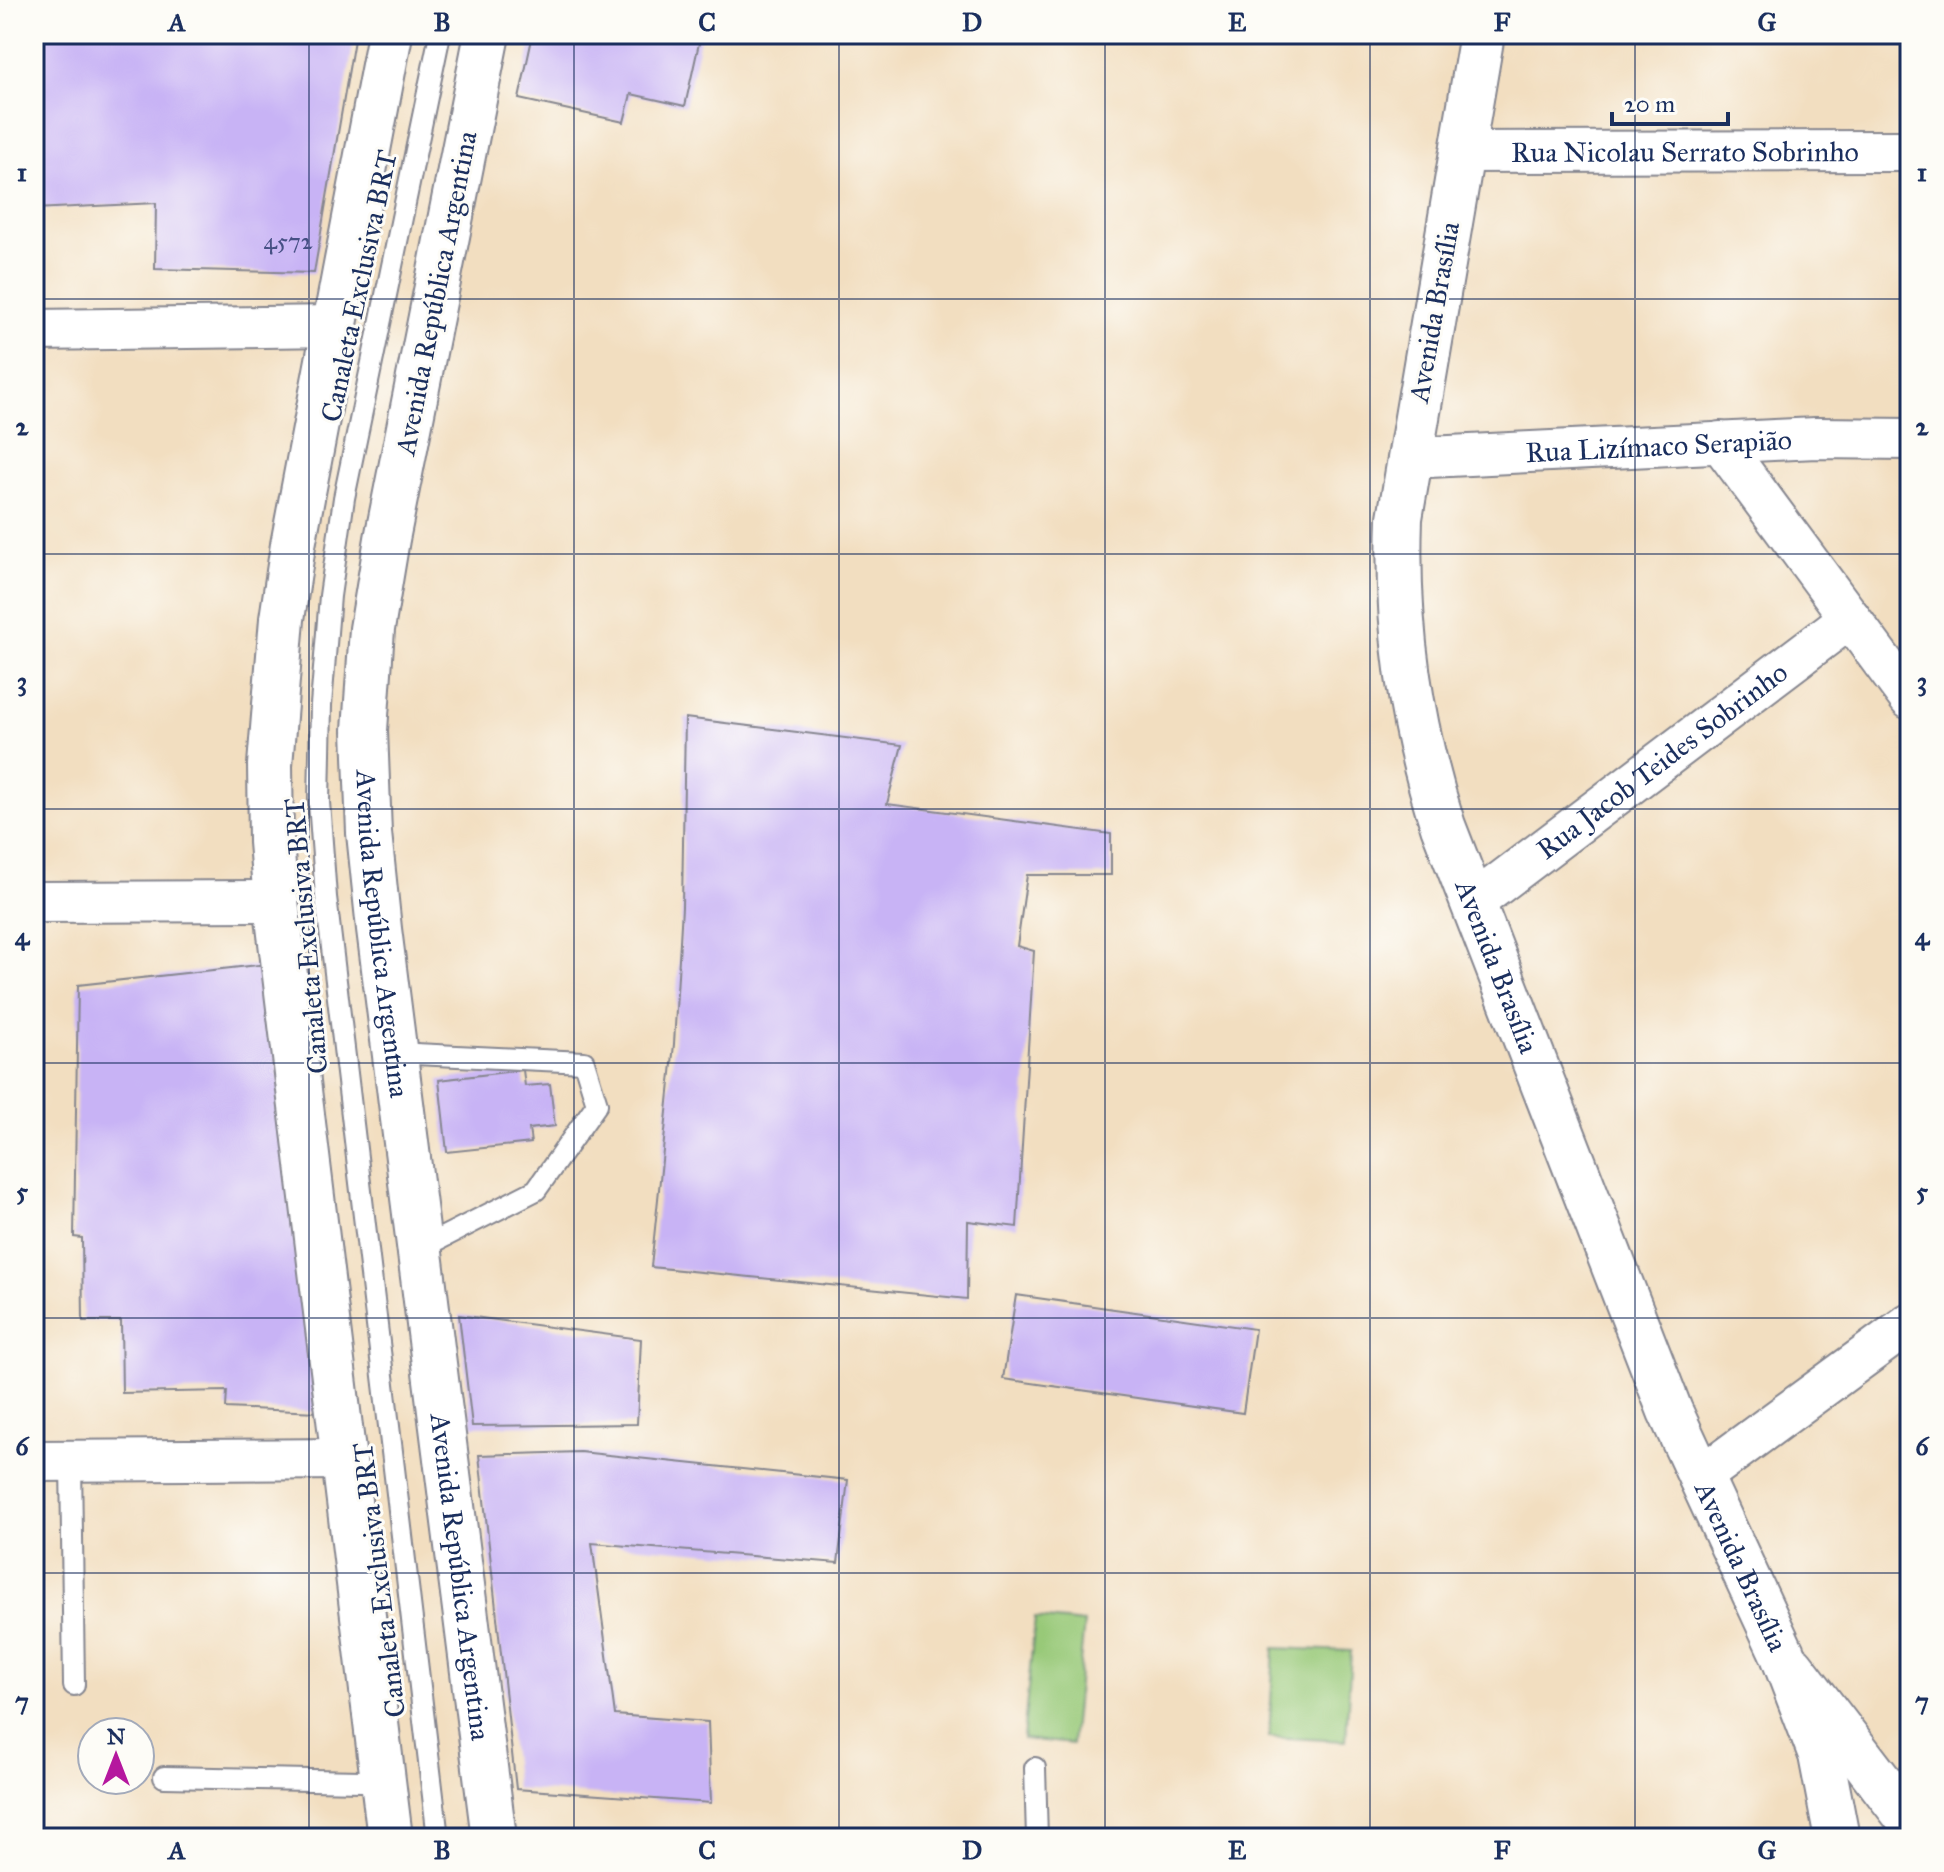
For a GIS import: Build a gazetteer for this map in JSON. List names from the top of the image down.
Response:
{
  "streets": {
    "street": [
      "Rua Nicolau Serrato Sobrinho",
      "Avenida República Argentina",
      "Avenida Brasília",
      "Rua Lizímaco Serapião",
      "Rua Jacob Teides Sobrinho"
    ],
    "lane": ["Canaleta Exclusiva BRT"]
  },
  "crossings": [
    ["Rua Nicolau Serrato Sobrinho", "Avenida Brasília"],
    ["Avenida Brasília", "Rua Lizímaco Serapião"],
    ["Avenida Brasília", "Rua Jacob Teides Sobrinho"]
  ],
  "house_numbers": ["4572"],
  "scale_bar": "20 m",
  "north": "top",
  "grid": {
    "columns": [
      "A",
      "B",
      "C",
      "D",
      "E",
      "F",
      "G"
    ],
    "rows": [
      "1",
      "2",
      "3",
      "4",
      "5",
      "6",
      "7"
    ]
  }
}
